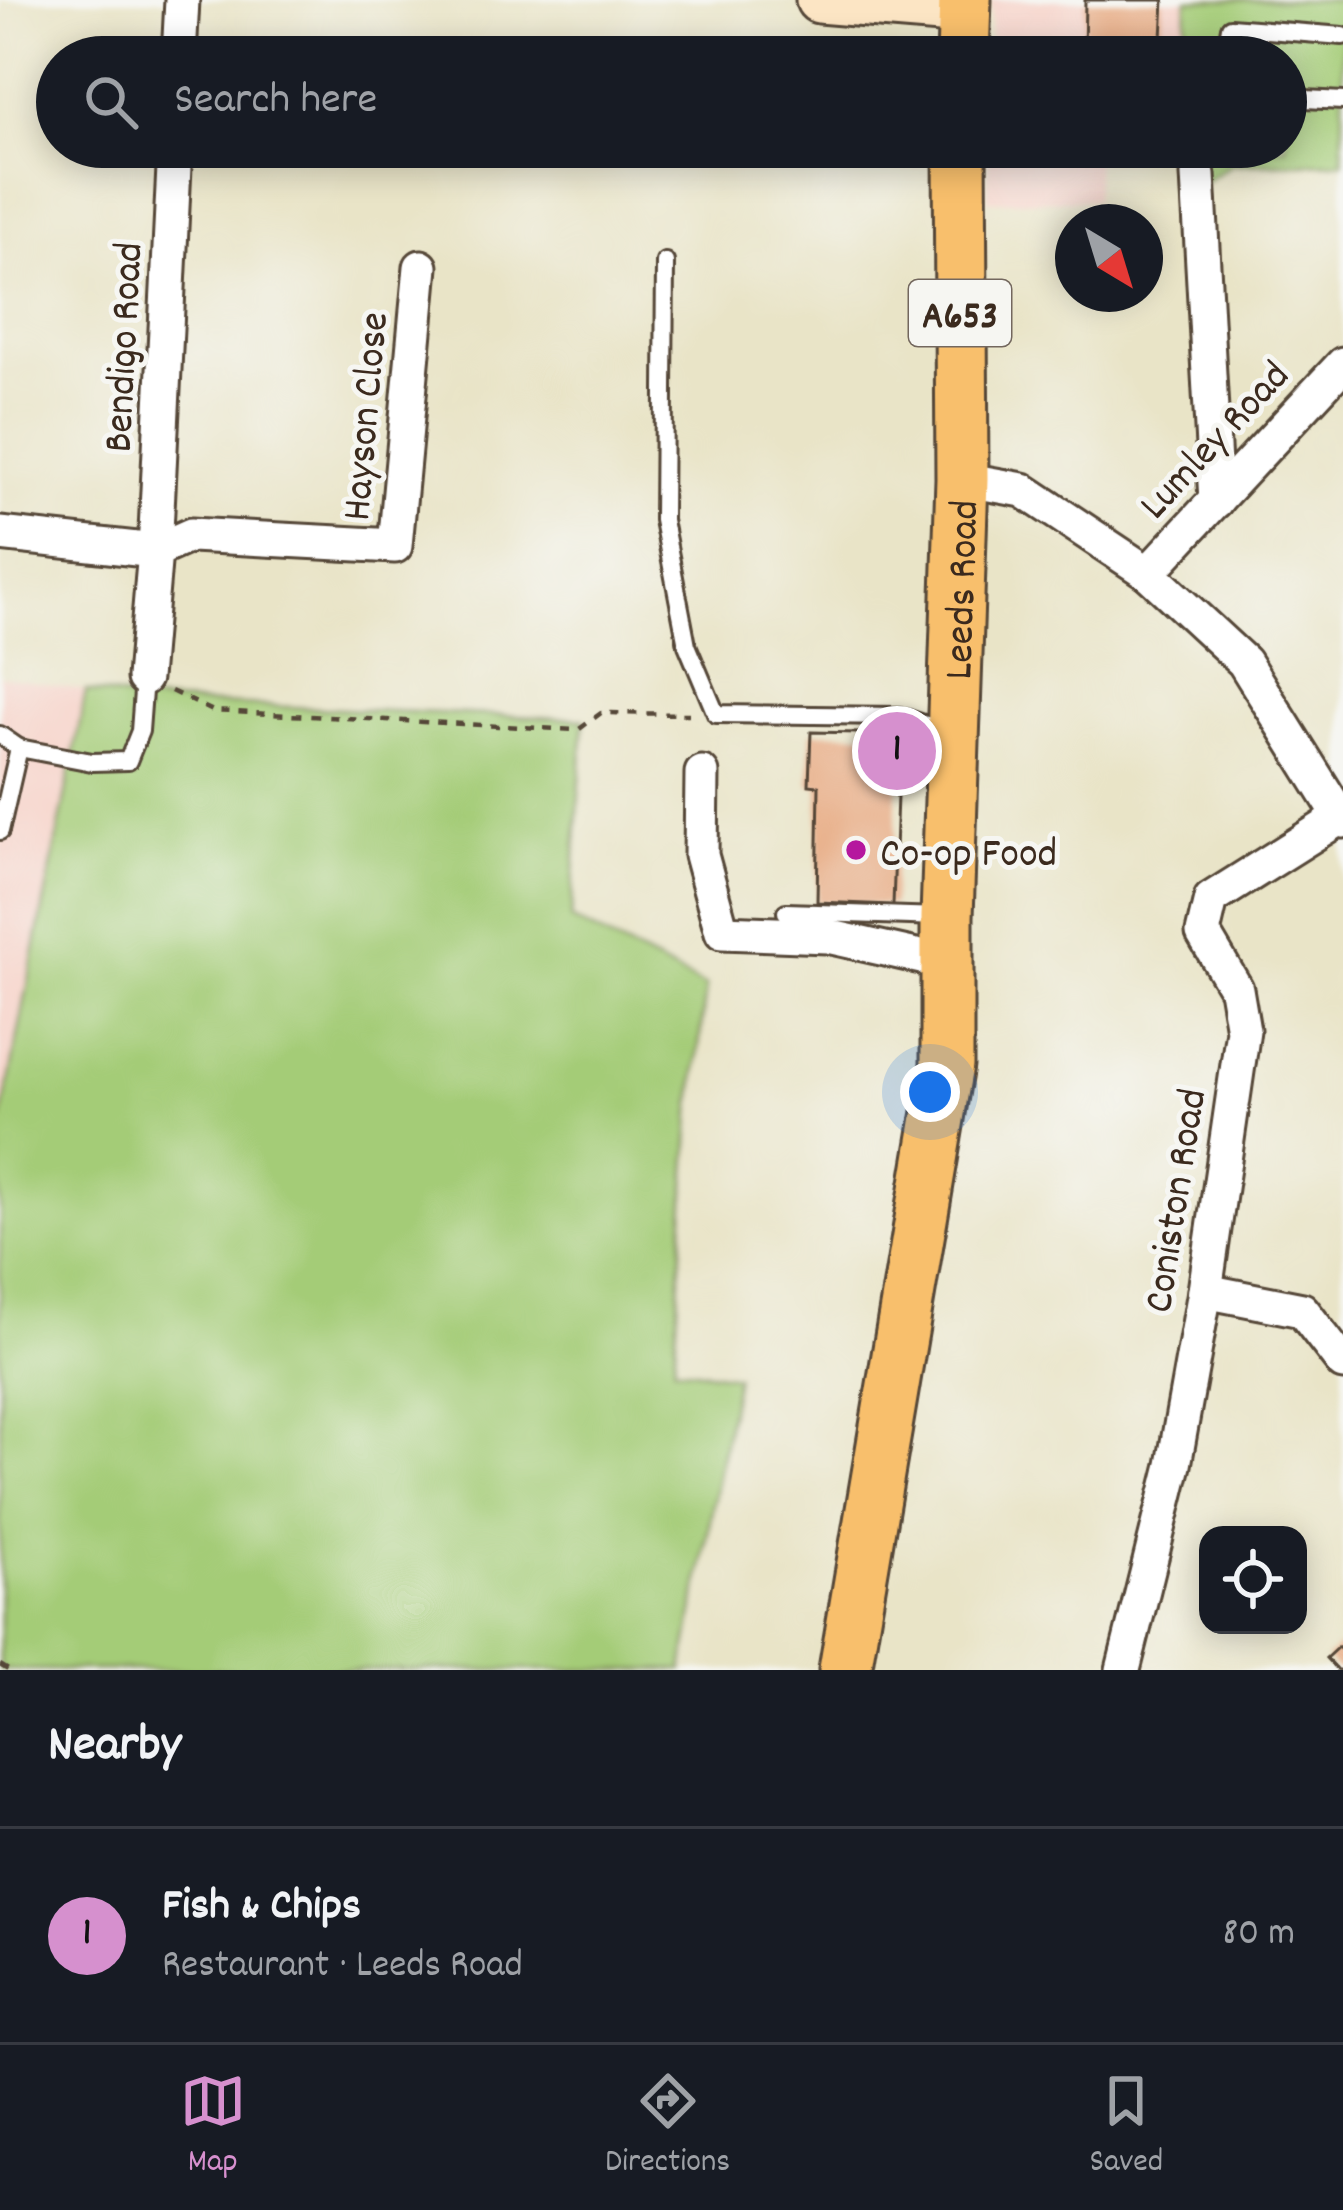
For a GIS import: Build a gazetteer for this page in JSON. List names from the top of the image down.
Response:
{
  "streets": {
    "main road": ["A653", "Leeds Road"],
    "street": [
      "Bendigo Road",
      "Hayson Close",
      "Lumley Road",
      "Coniston Road"
    ]
  },
  "crossings": [
    ["Bendigo Road", "Hayson Close"]
  ],
  "places": ["Co-op Food"],
  "north": "bottom right",
  "page": {
    "search": "Search here",
    "pins": "1",
    "heading": "Nearby",
    "list": [
      {
        "mark": "1",
        "name": "Fish & Chips",
        "note": "Restaurant · Leeds Road",
        "value": "80 m"
      }
    ],
    "nav": ["Map", "Directions", "Saved"]
  }
}
